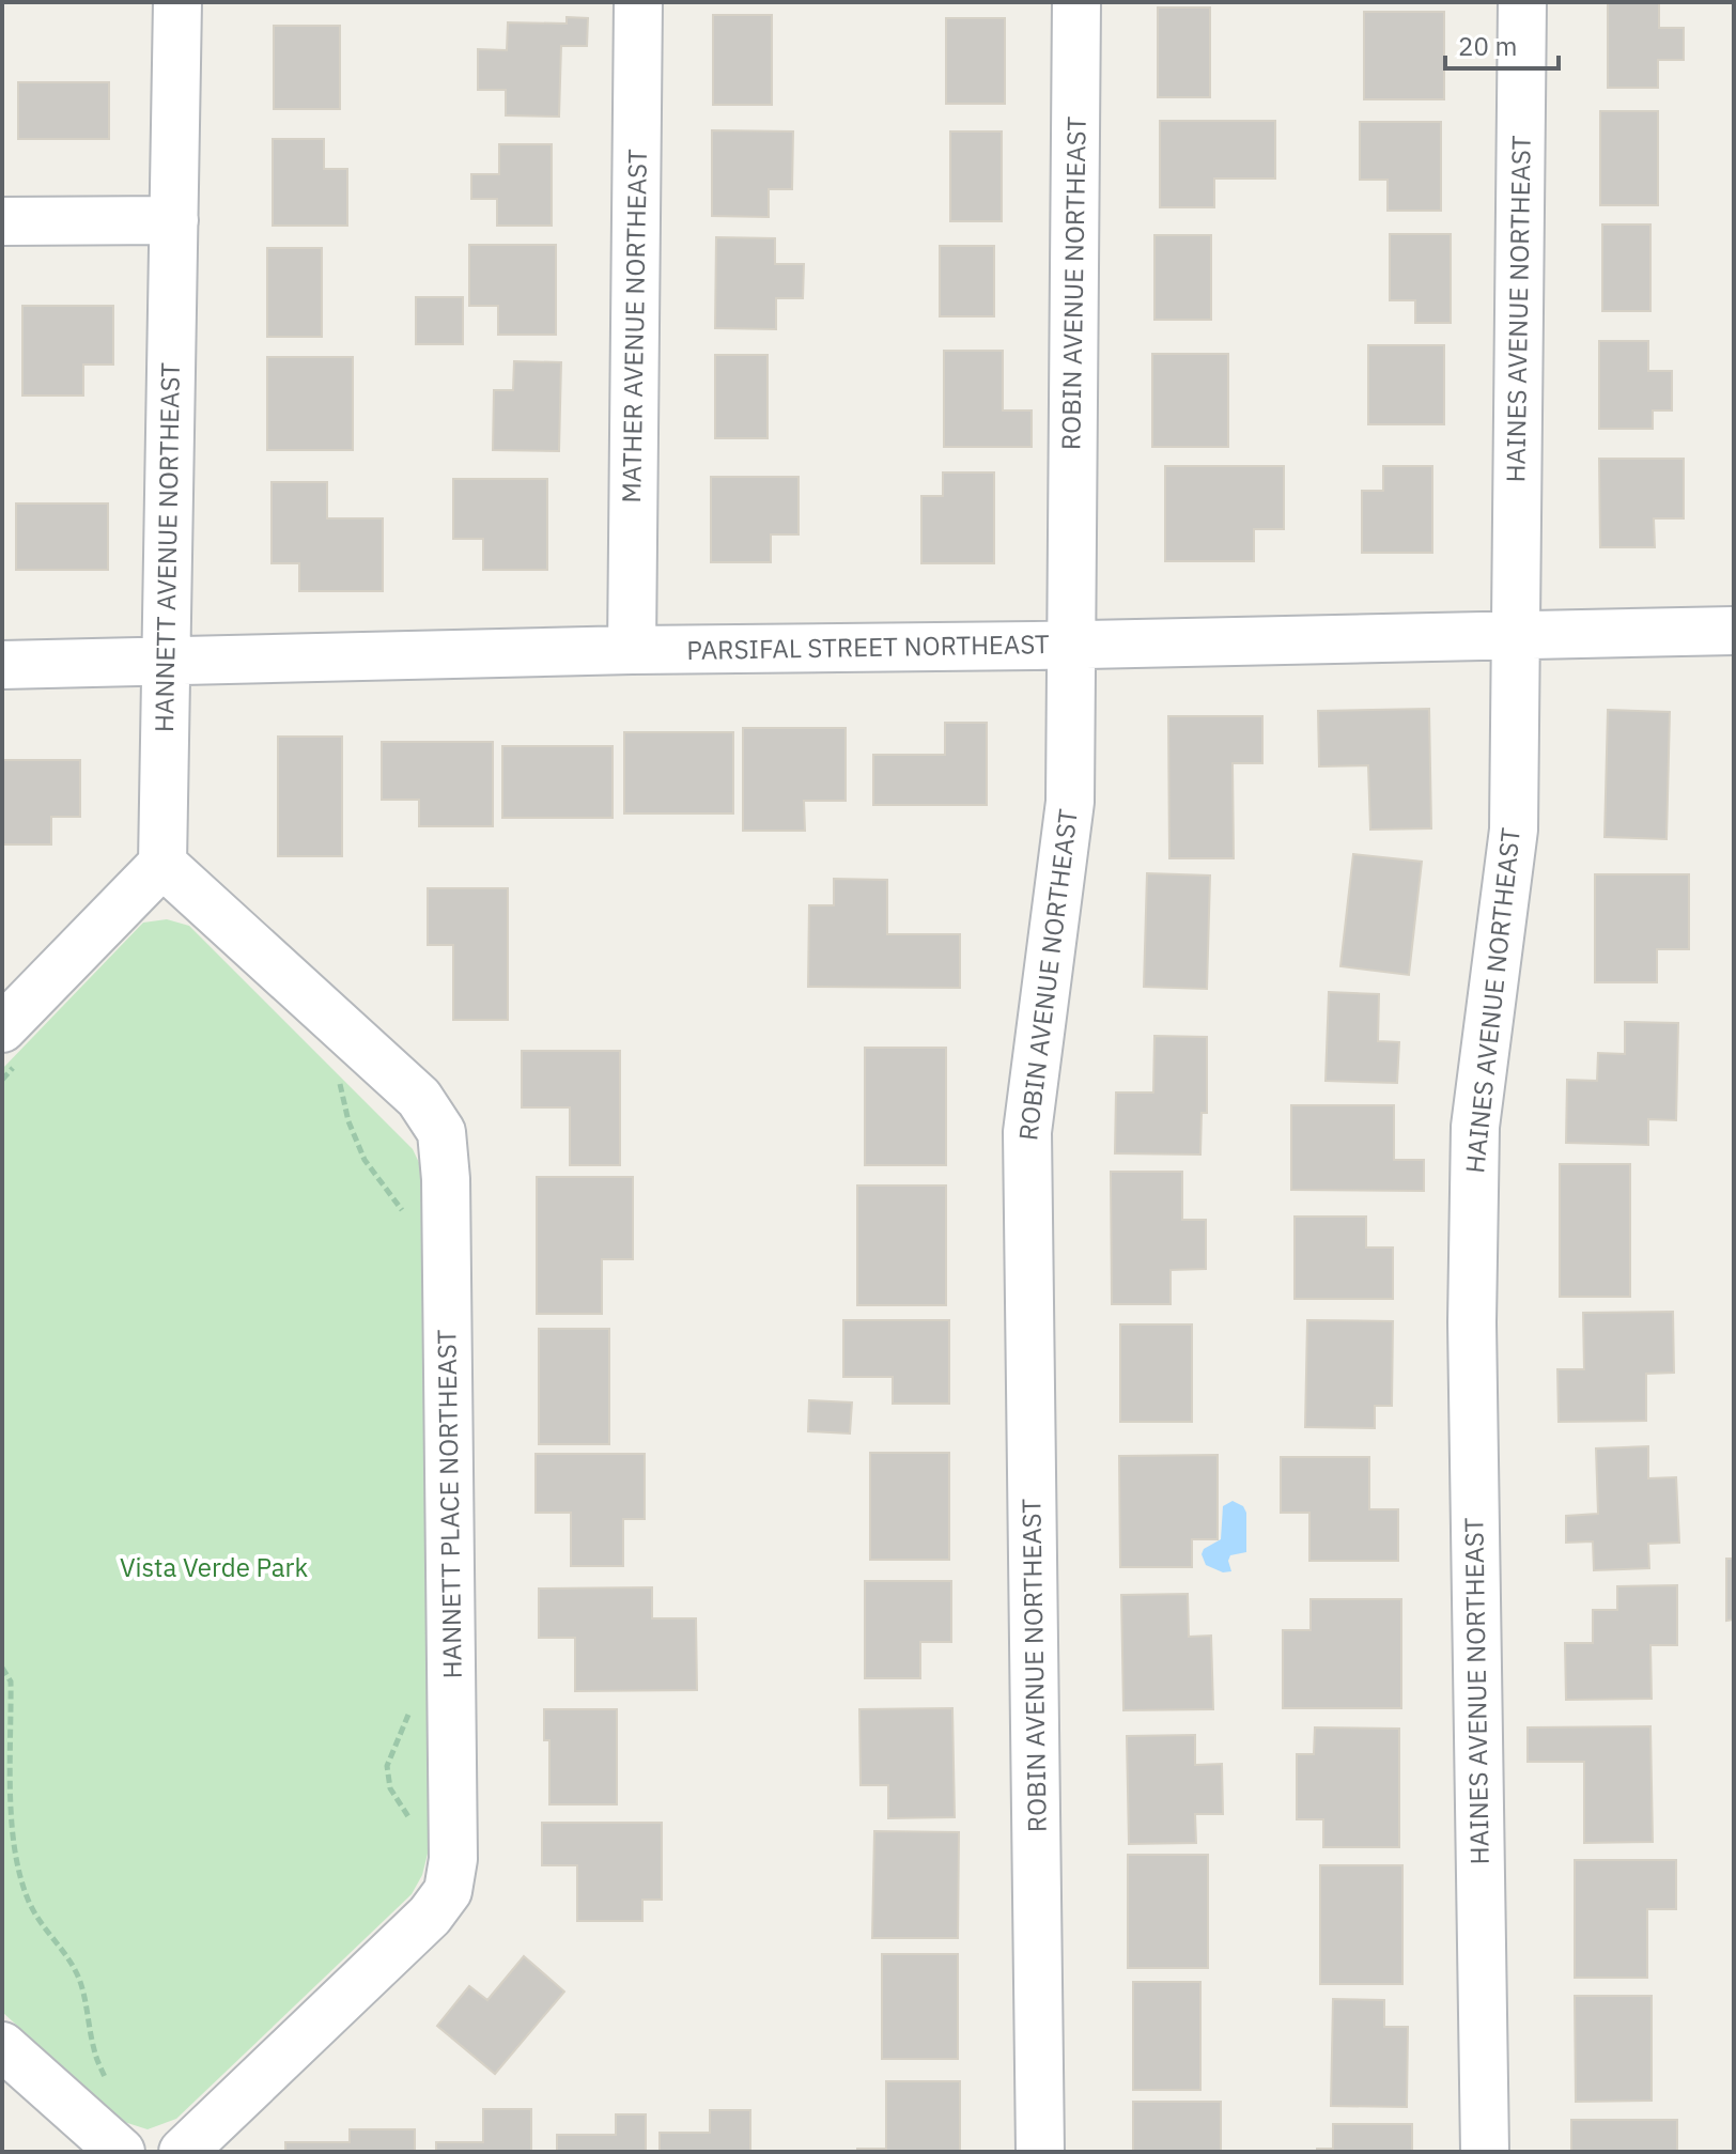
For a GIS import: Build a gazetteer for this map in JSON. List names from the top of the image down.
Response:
{
  "streets": {
    "street": [
      "ROBIN AVENUE NORTHEAST",
      "HAINES AVENUE NORTHEAST",
      "MATHER AVENUE NORTHEAST",
      "HANNETT AVENUE NORTHEAST",
      "PARSIFAL STREET NORTHEAST",
      "HANNETT PLACE NORTHEAST"
    ]
  },
  "crossings": [
    ["ROBIN AVENUE NORTHEAST", "PARSIFAL STREET NORTHEAST"],
    ["HAINES AVENUE NORTHEAST", "PARSIFAL STREET NORTHEAST"],
    ["MATHER AVENUE NORTHEAST", "PARSIFAL STREET NORTHEAST"],
    ["HANNETT AVENUE NORTHEAST", "PARSIFAL STREET NORTHEAST"],
    ["HANNETT AVENUE NORTHEAST", "HANNETT PLACE NORTHEAST"]
  ],
  "parks": ["Vista Verde Park"],
  "scale_bar": "20 m"
}
